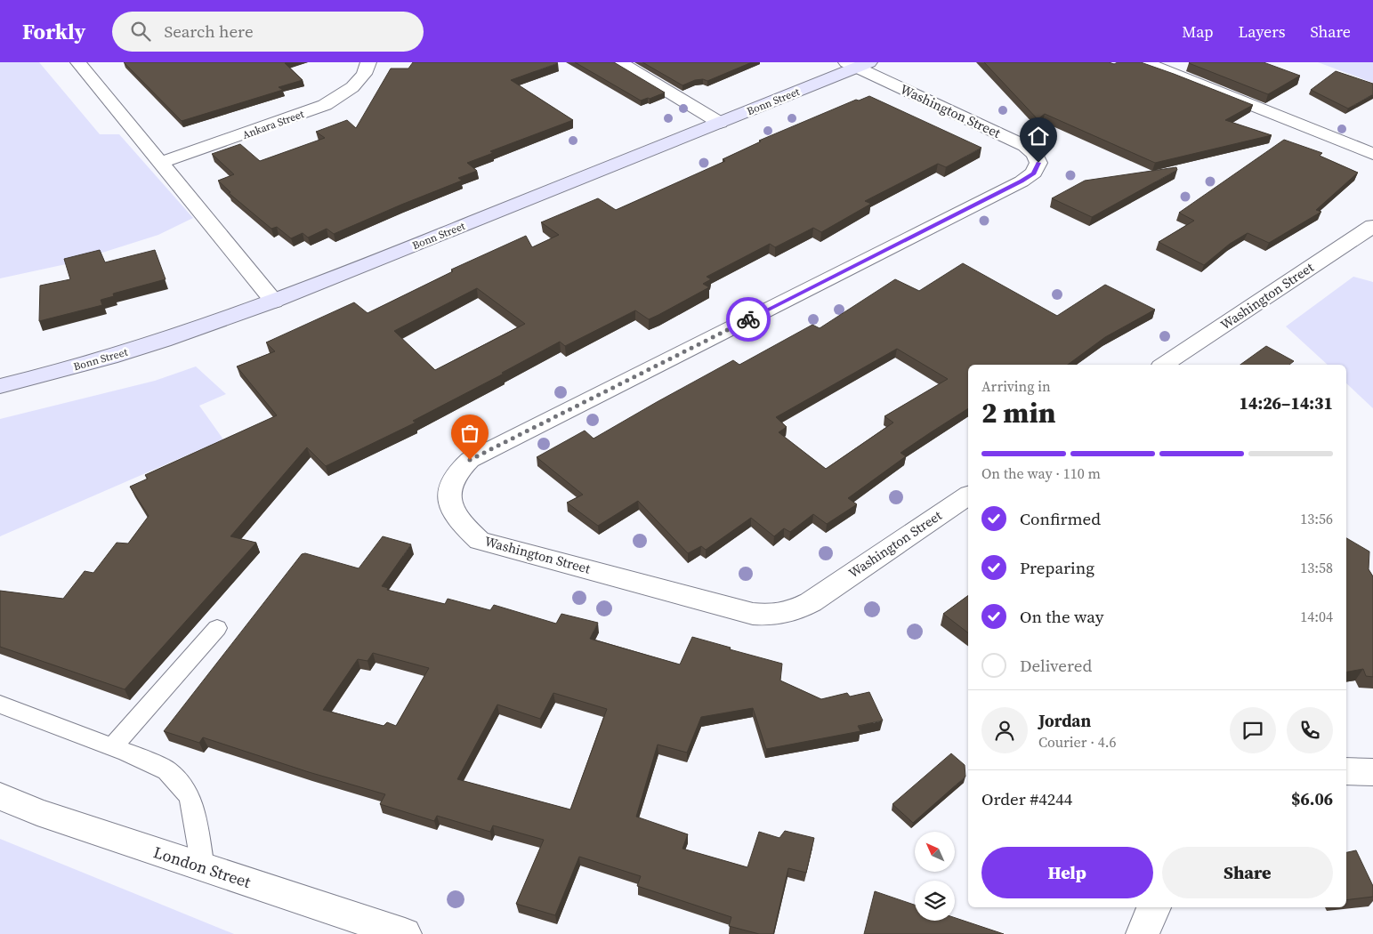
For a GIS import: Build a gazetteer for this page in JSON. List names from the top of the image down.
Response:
{
  "streets": {
    "street": [
      "Bonn Street",
      "Washington Street",
      "Ankara Street",
      "London Street"
    ]
  },
  "crossings": [
    ["Bonn Street", "Washington Street"]
  ],
  "north": "top left",
  "page": {
    "header": "Forkly",
    "search": "Search here",
    "nav": ["Map", "Layers", "Share"],
    "heading": ["2 min", "Arriving in", "14:26–14:31"],
    "panel": [
      "Jordan",
      "Courier · 4.6",
      "Order #4244",
      "$6.06"
    ],
    "bar": "On the way · 110 m",
    "list": [
      ["Confirmed", "13:56"],
      ["Preparing", "13:58"],
      ["On the way", "14:04"],
      "Delivered"
    ],
    "buttons": ["Help", "Share"]
  }
}
